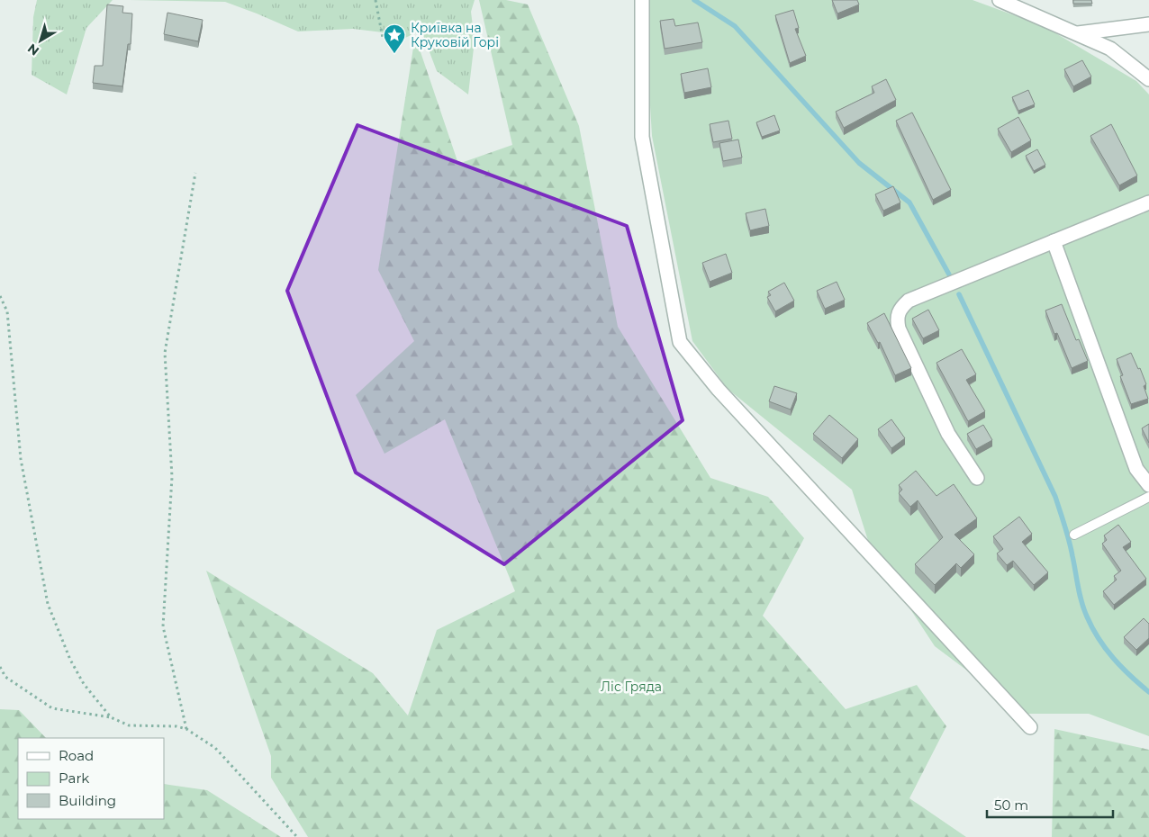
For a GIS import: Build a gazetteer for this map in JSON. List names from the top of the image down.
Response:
{
  "parks": ["Ліс Гряда"],
  "places": {
    "place": ["Криївка на Круковій Горі"]
  },
  "legend": ["Road", "Park", "Building"],
  "scale_bar": "50 m",
  "north": "bottom left"
}
